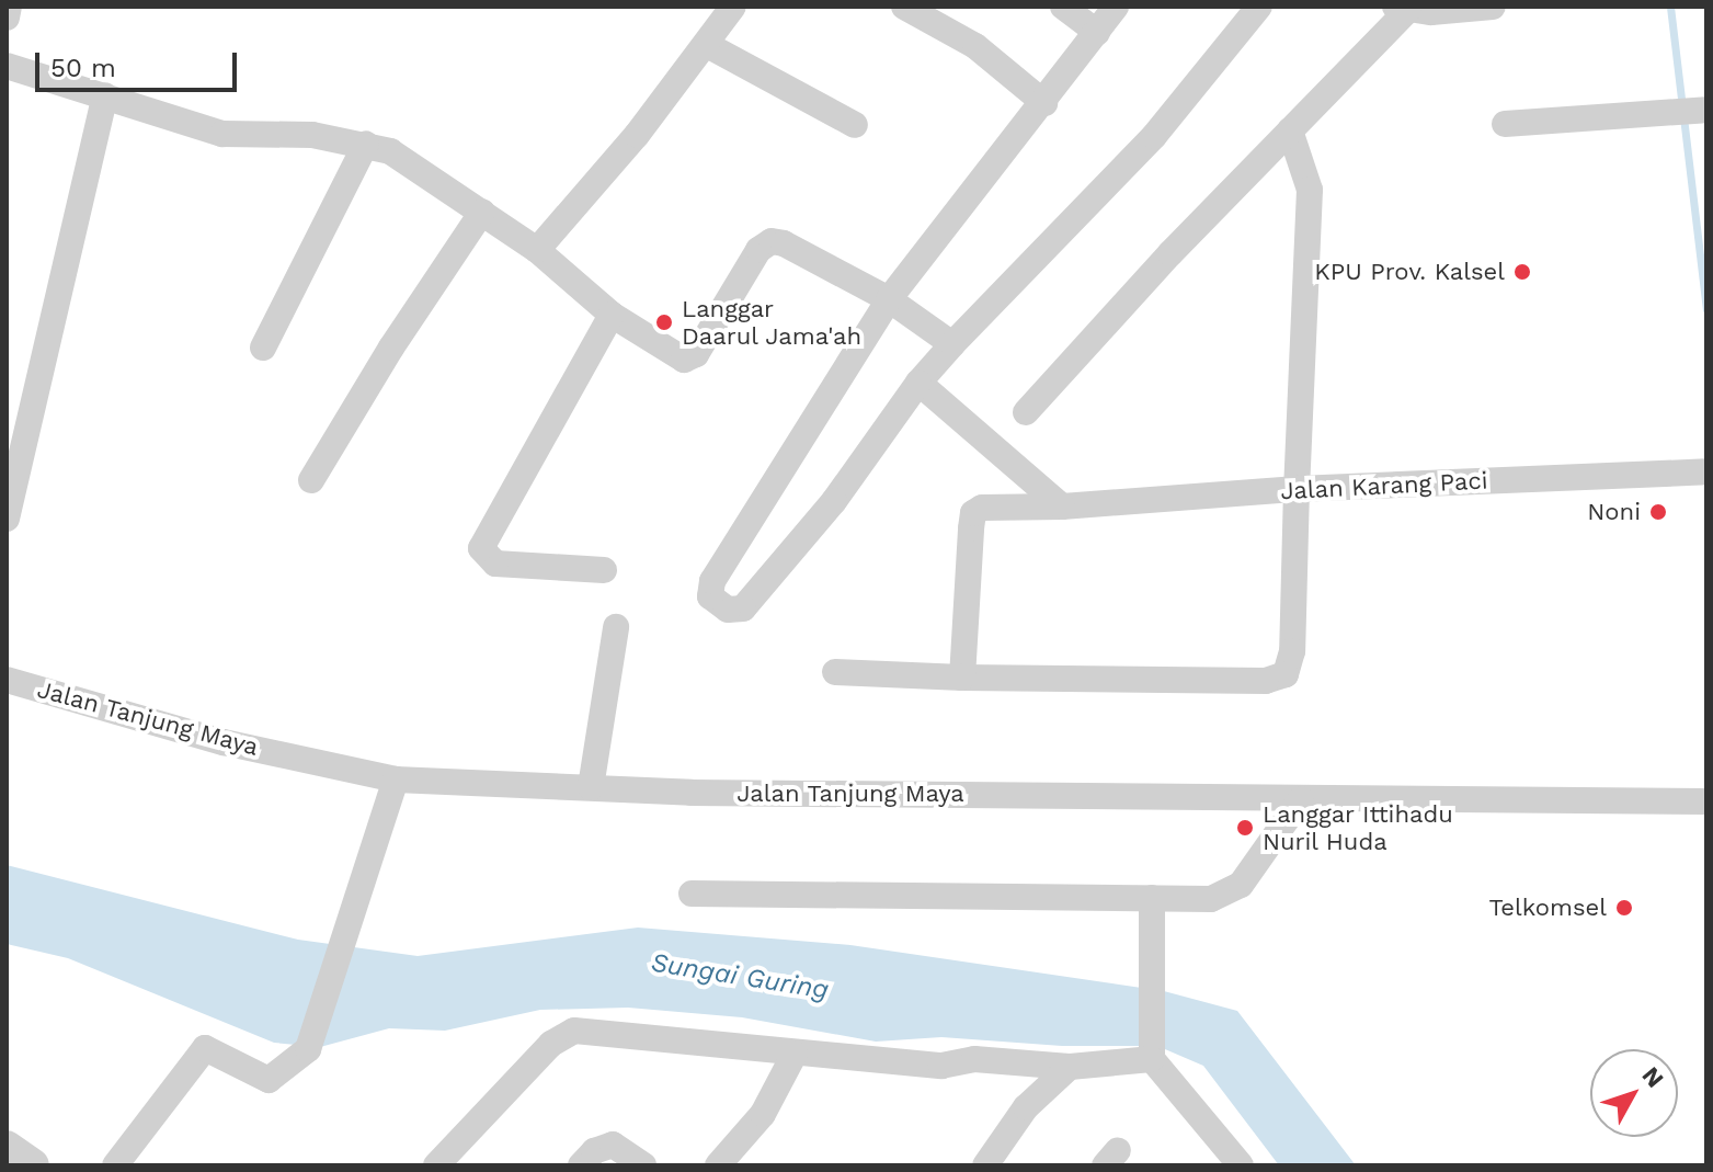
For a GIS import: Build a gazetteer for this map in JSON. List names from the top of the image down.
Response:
{
  "streets": {
    "street": ["Jalan Karang Paci", "Jalan Tanjung Maya"]
  },
  "water": ["Sungai Guring"],
  "places": [
    "KPU Prov. Kalsel",
    "Langgar Daarul Jama'ah",
    "Noni",
    "Langgar Ittihadu Nuril Huda",
    "Telkomsel"
  ],
  "scale_bar": "50 m",
  "north": "top right"
}
